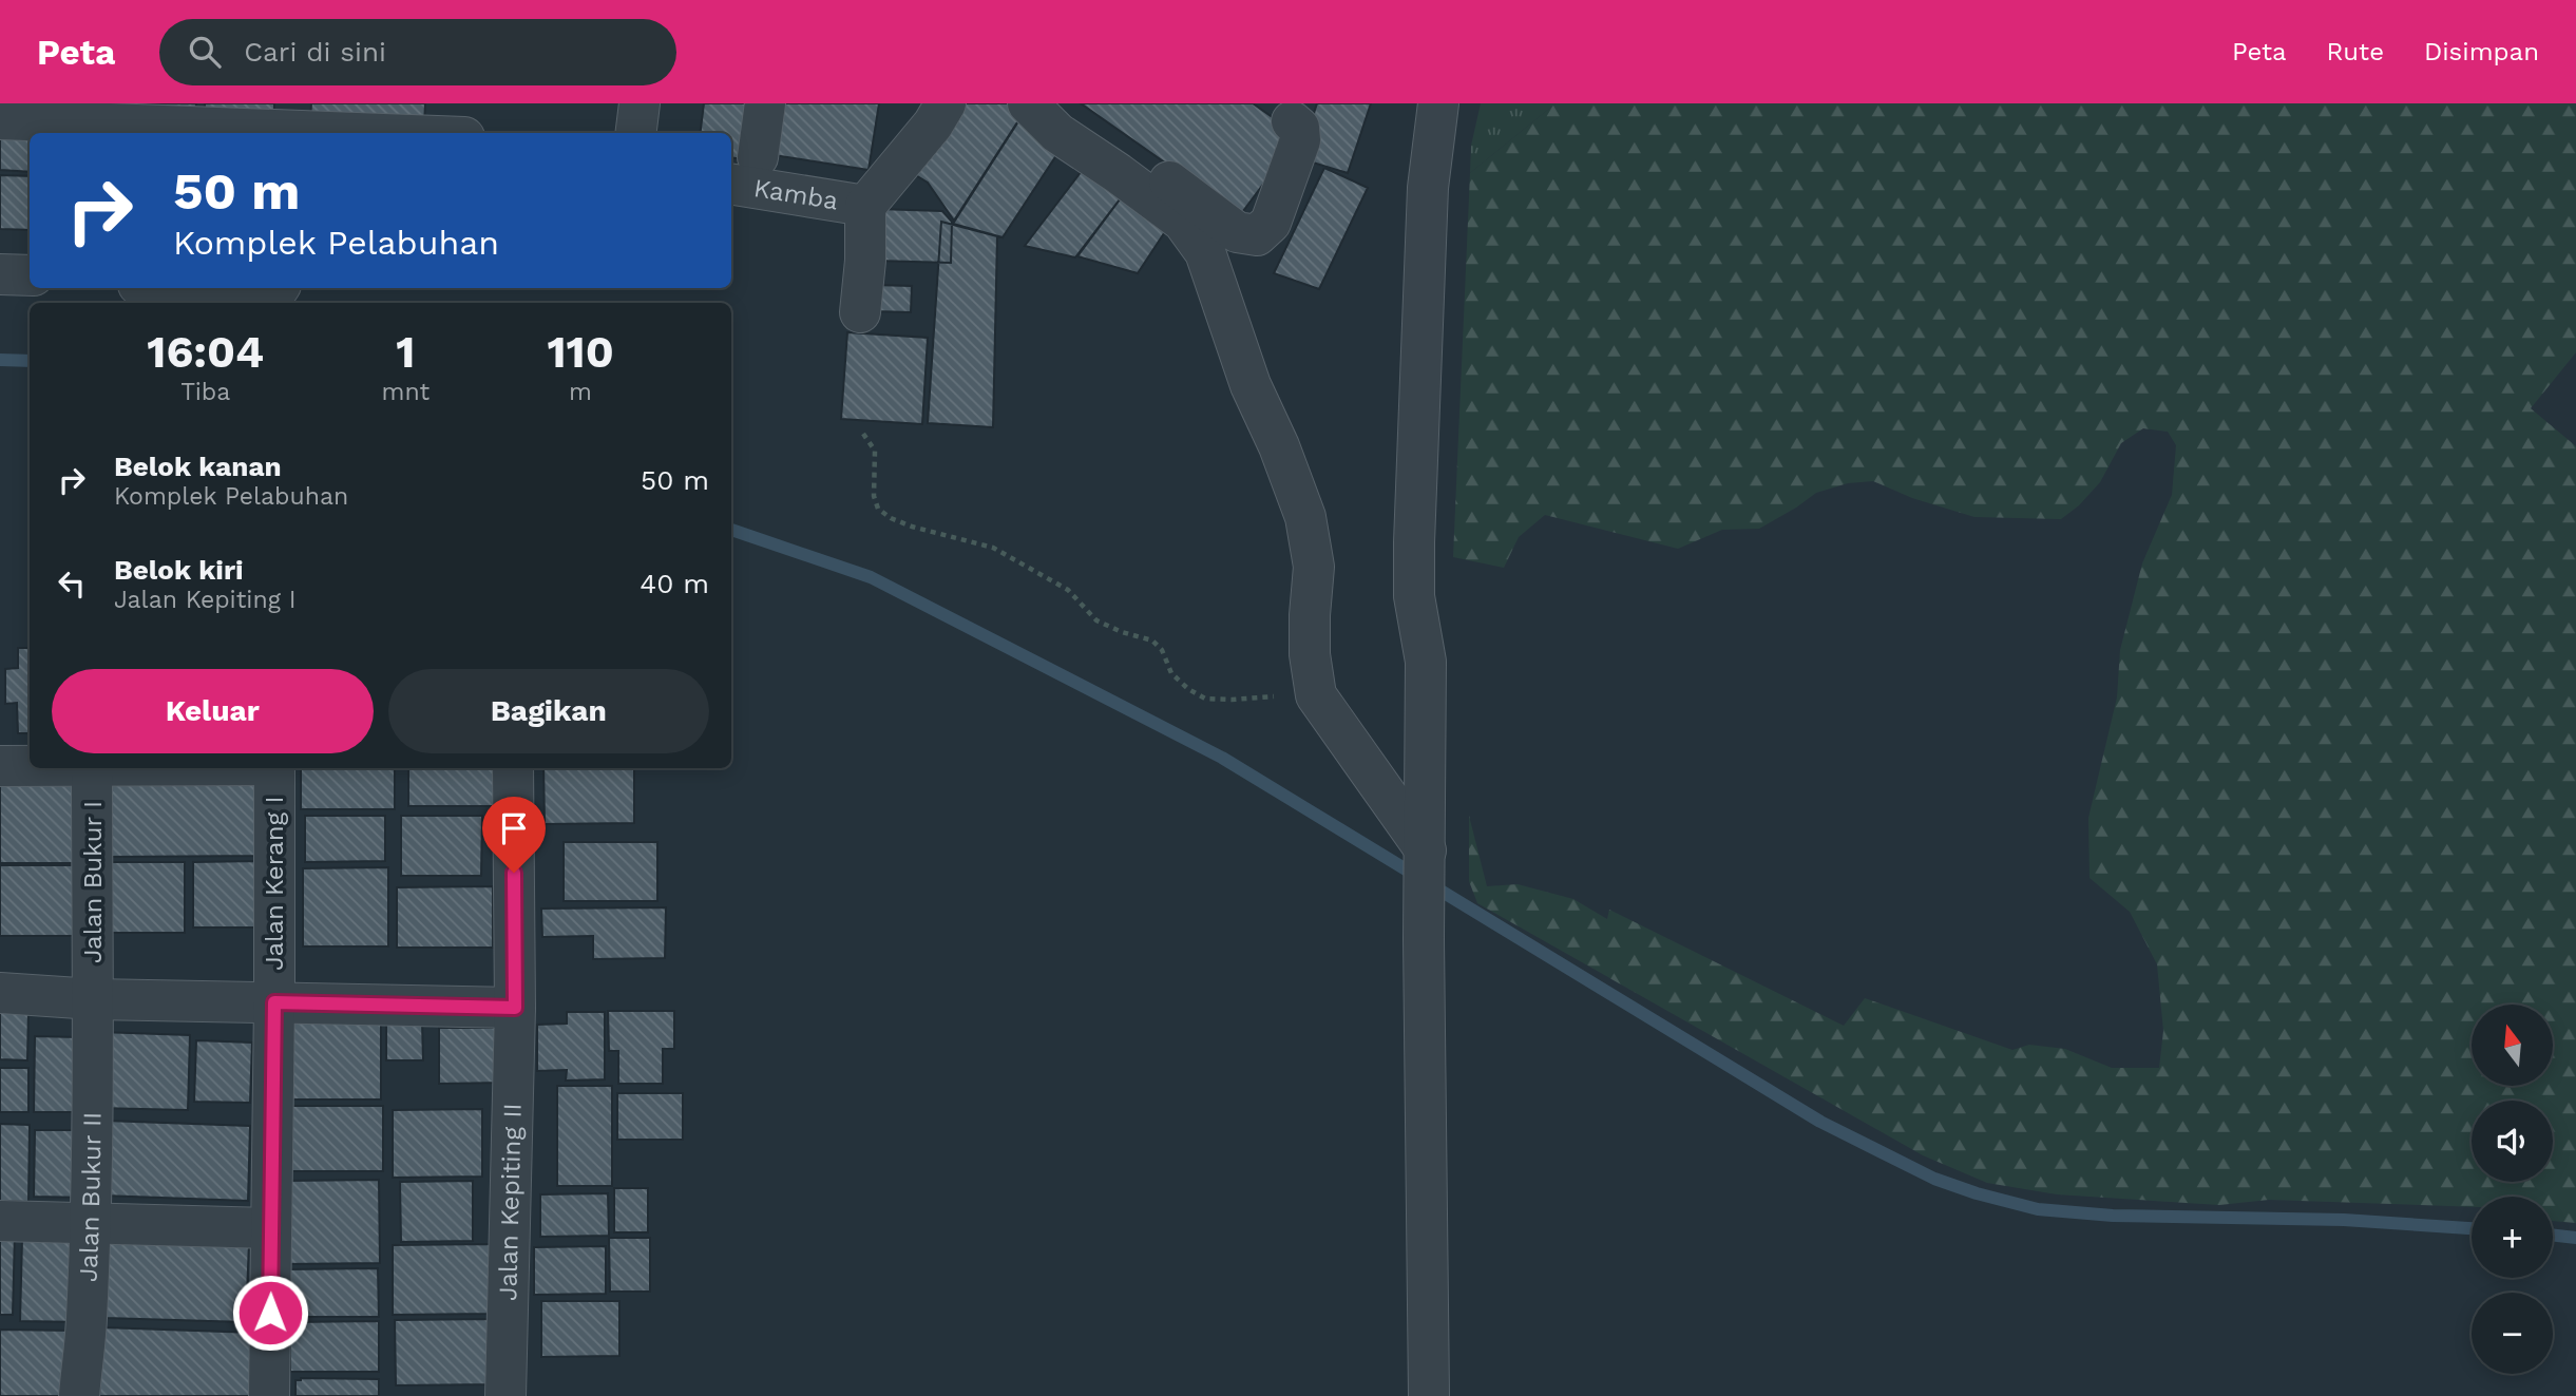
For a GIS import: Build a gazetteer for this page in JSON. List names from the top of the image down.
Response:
{
  "streets": {
    "street": [
      "Kamba",
      "Jalan Bukur I",
      "Jalan Kerang I",
      "Jalan Bukur II",
      "Jalan Kepiting II"
    ]
  },
  "crossings": [
    ["Jalan Bukur I", "Jalan Bukur II"]
  ],
  "north": "top",
  "page": {
    "header": "Peta",
    "search": "Cari di sini",
    "nav": ["Peta", "Rute", "Disimpan"],
    "turn": ["50 m", "Komplek Pelabuhan"],
    "eta": [
      "16:04",
      "Tiba",
      "1",
      "mnt",
      "110",
      "m"
    ],
    "list": [
      {
        "name": "Belok kanan",
        "note": "Komplek Pelabuhan",
        "value": "50 m"
      },
      {
        "name": "Belok kiri",
        "note": "Jalan Kepiting I",
        "value": "40 m"
      }
    ],
    "buttons": ["Keluar", "Bagikan"],
    "map_buttons": ["+", "−"]
  }
}
